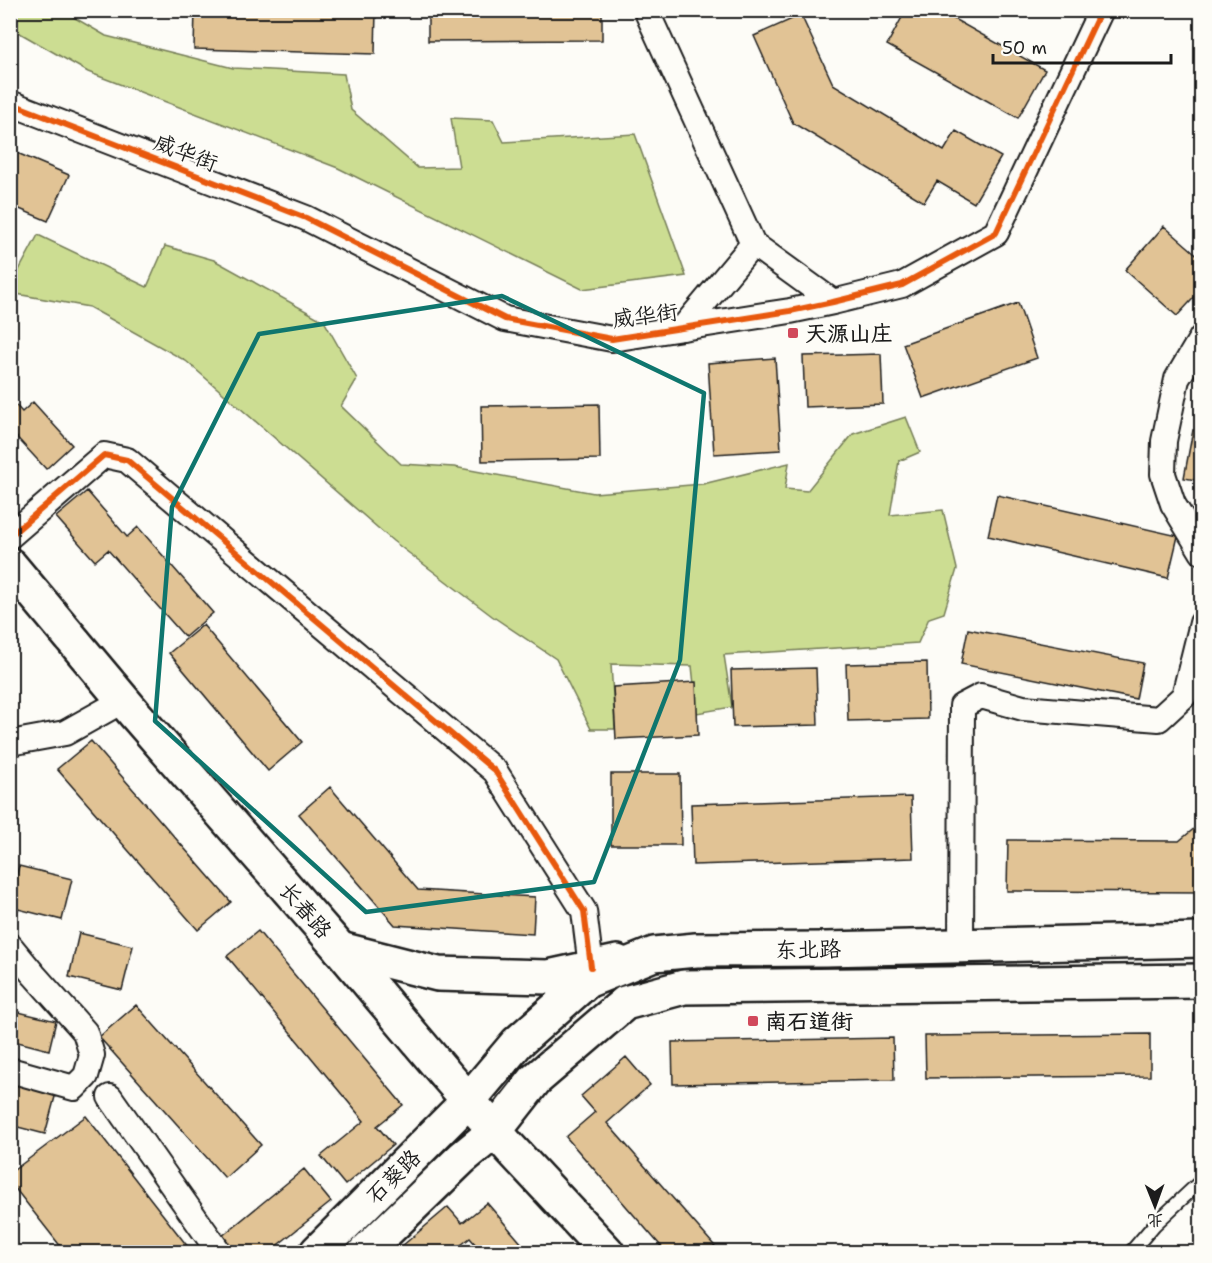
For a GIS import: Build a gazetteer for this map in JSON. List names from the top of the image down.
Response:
{
  "streets": {
    "main road": ["长春路", "东北路", "石葵路"],
    "street": ["威华街"]
  },
  "crossings": [
    ["长春路", "东北路"],
    ["长春路", "石葵路"],
    ["东北路", "石葵路"]
  ],
  "places": {
    "transit": ["天源山庄", "南石道街"]
  },
  "scale_bar": "50 m",
  "north": "bottom"
}
